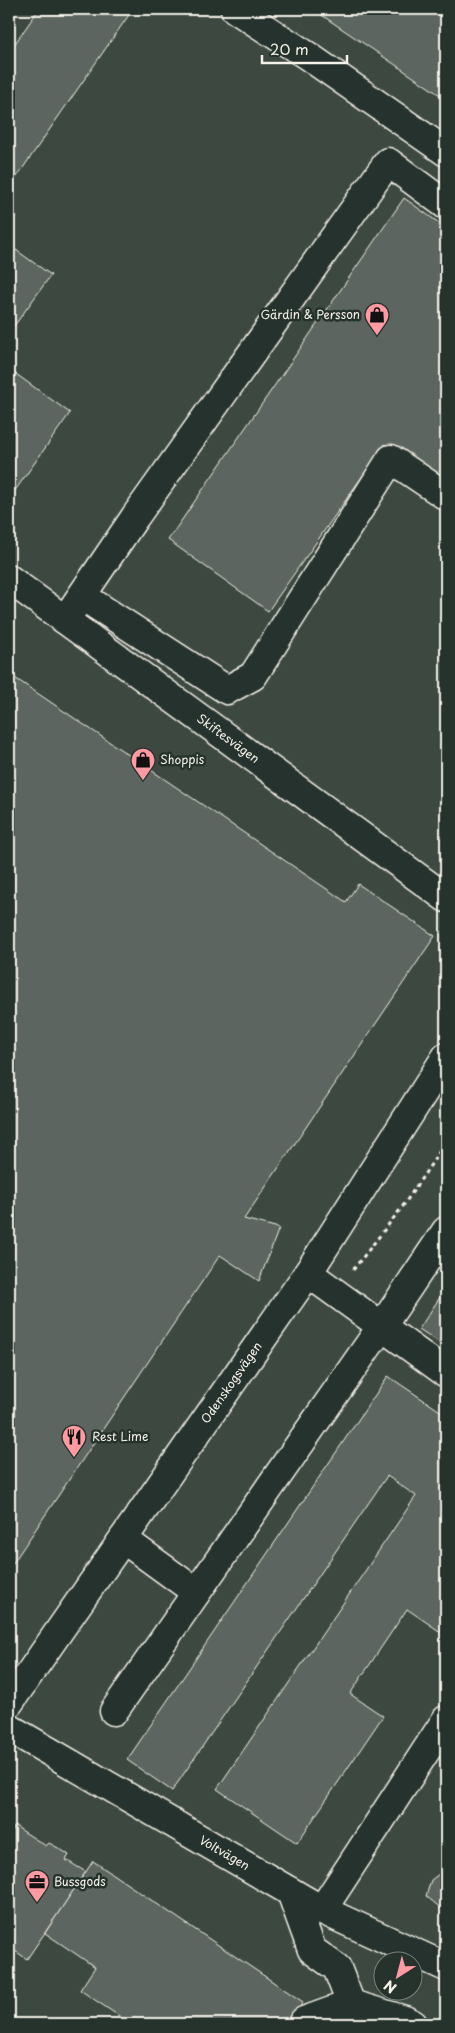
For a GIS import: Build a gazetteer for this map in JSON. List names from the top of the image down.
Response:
{
  "streets": {
    "street": ["Skiftesvägen", "Odenskogsvägen", "Voltvägen"]
  },
  "places": {
    "shop": ["Gärdin & Persson", "Shoppis"],
    "restaurant": ["Rest Lime"],
    "office": ["Bussgods"]
  },
  "scale_bar": "20 m",
  "north": "bottom left"
}
